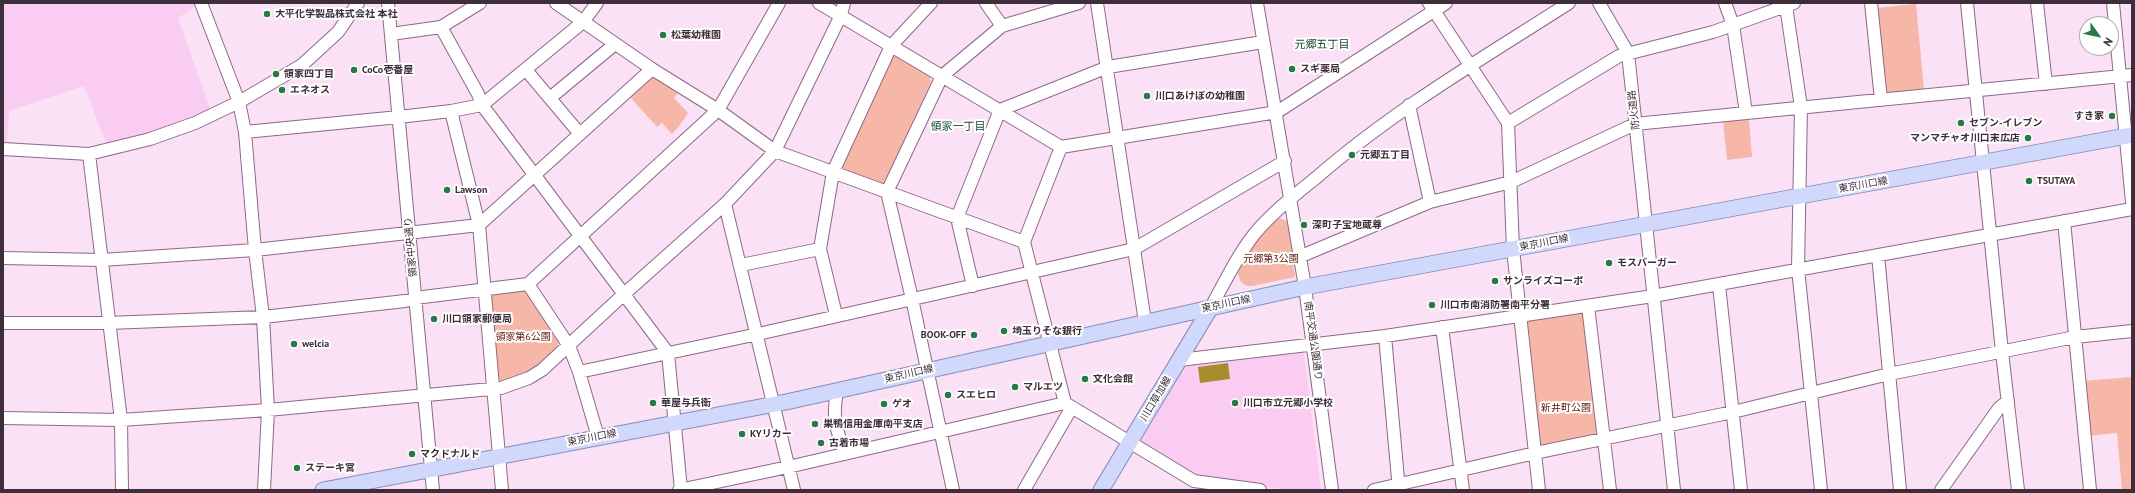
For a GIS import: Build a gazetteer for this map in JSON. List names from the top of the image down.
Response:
{
  "streets": {
    "main road": ["東京川口線", "川口草加線"],
    "street": ["防火道路", "領家中央通り", "南平交通公園通り"]
  },
  "crossings": [
    ["防火道路", "東京川口線"],
    ["東京川口線", "領家中央通り"],
    ["東京川口線", "南平交通公園通り"],
    ["東京川口線", "川口草加線"]
  ],
  "districts": ["元郷五丁目", "領家一丁目"],
  "parks": ["元郷第3公園", "領家第6公園", "新井町公園"],
  "places": [
    "大平化学製品株式会社 本社",
    "松葉幼稚園",
    "スギ薬局",
    "CoCo壱番屋",
    "領家四丁目",
    "エネオス",
    "川口あけぼの幼稚園",
    "すき家",
    "セブン-イレブン",
    "マンマチャオ川口末広店",
    "元郷五丁目",
    "TSUTAYA",
    "Lawson",
    "深町子宝地蔵尊",
    "モスバーガー",
    "サンライズコーポ",
    "川口市南消防署南平分署",
    "川口領家郵便局",
    "埼玉りそな銀行",
    "BOOK-OFF",
    "welcia",
    "文化会館",
    "マルエツ",
    "スエヒロ",
    "華屋与兵衛",
    "川口市立元郷小学校",
    "ゲオ",
    "巣鴨信用金庫南平支店",
    "KYリカー",
    "古着市場",
    "マクドナルド",
    "ステーキ宮"
  ],
  "north": "bottom right"
}
